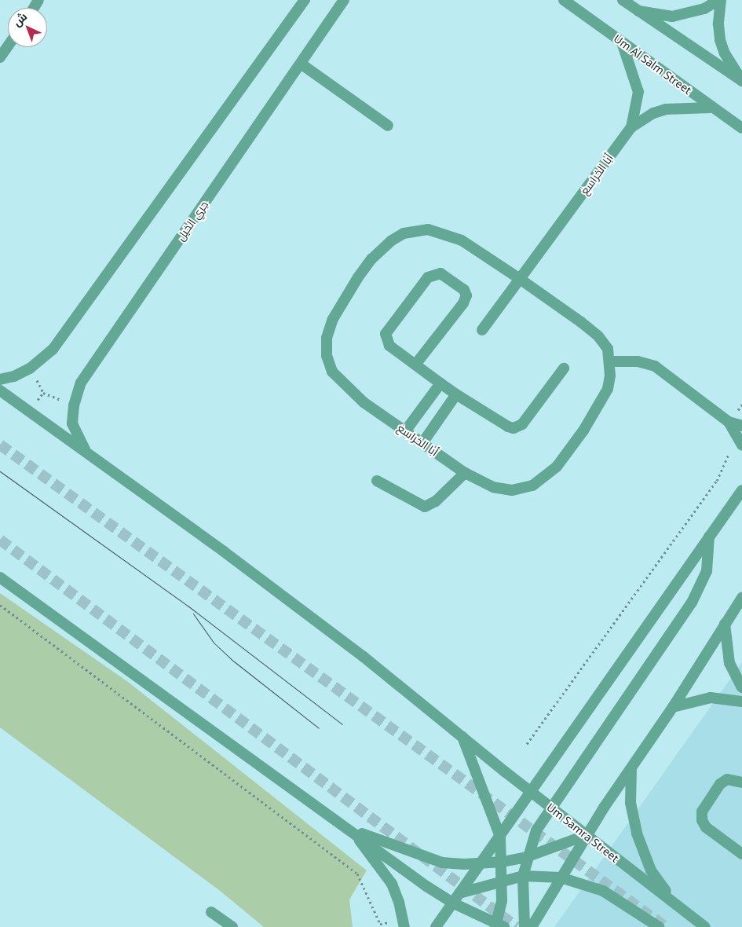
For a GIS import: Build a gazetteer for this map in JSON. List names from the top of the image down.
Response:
{
  "streets": {
    "street": [
      "Um Al Salm Street",
      "أبا الخراسع",
      "جري الخيل",
      "Um Samra Street"
    ]
  },
  "crossings": [
    ["Um Al Salm Street", "أبا الخراسع"],
    ["جري الخيل", "Um Samra Street"]
  ],
  "north": "top left"
}
